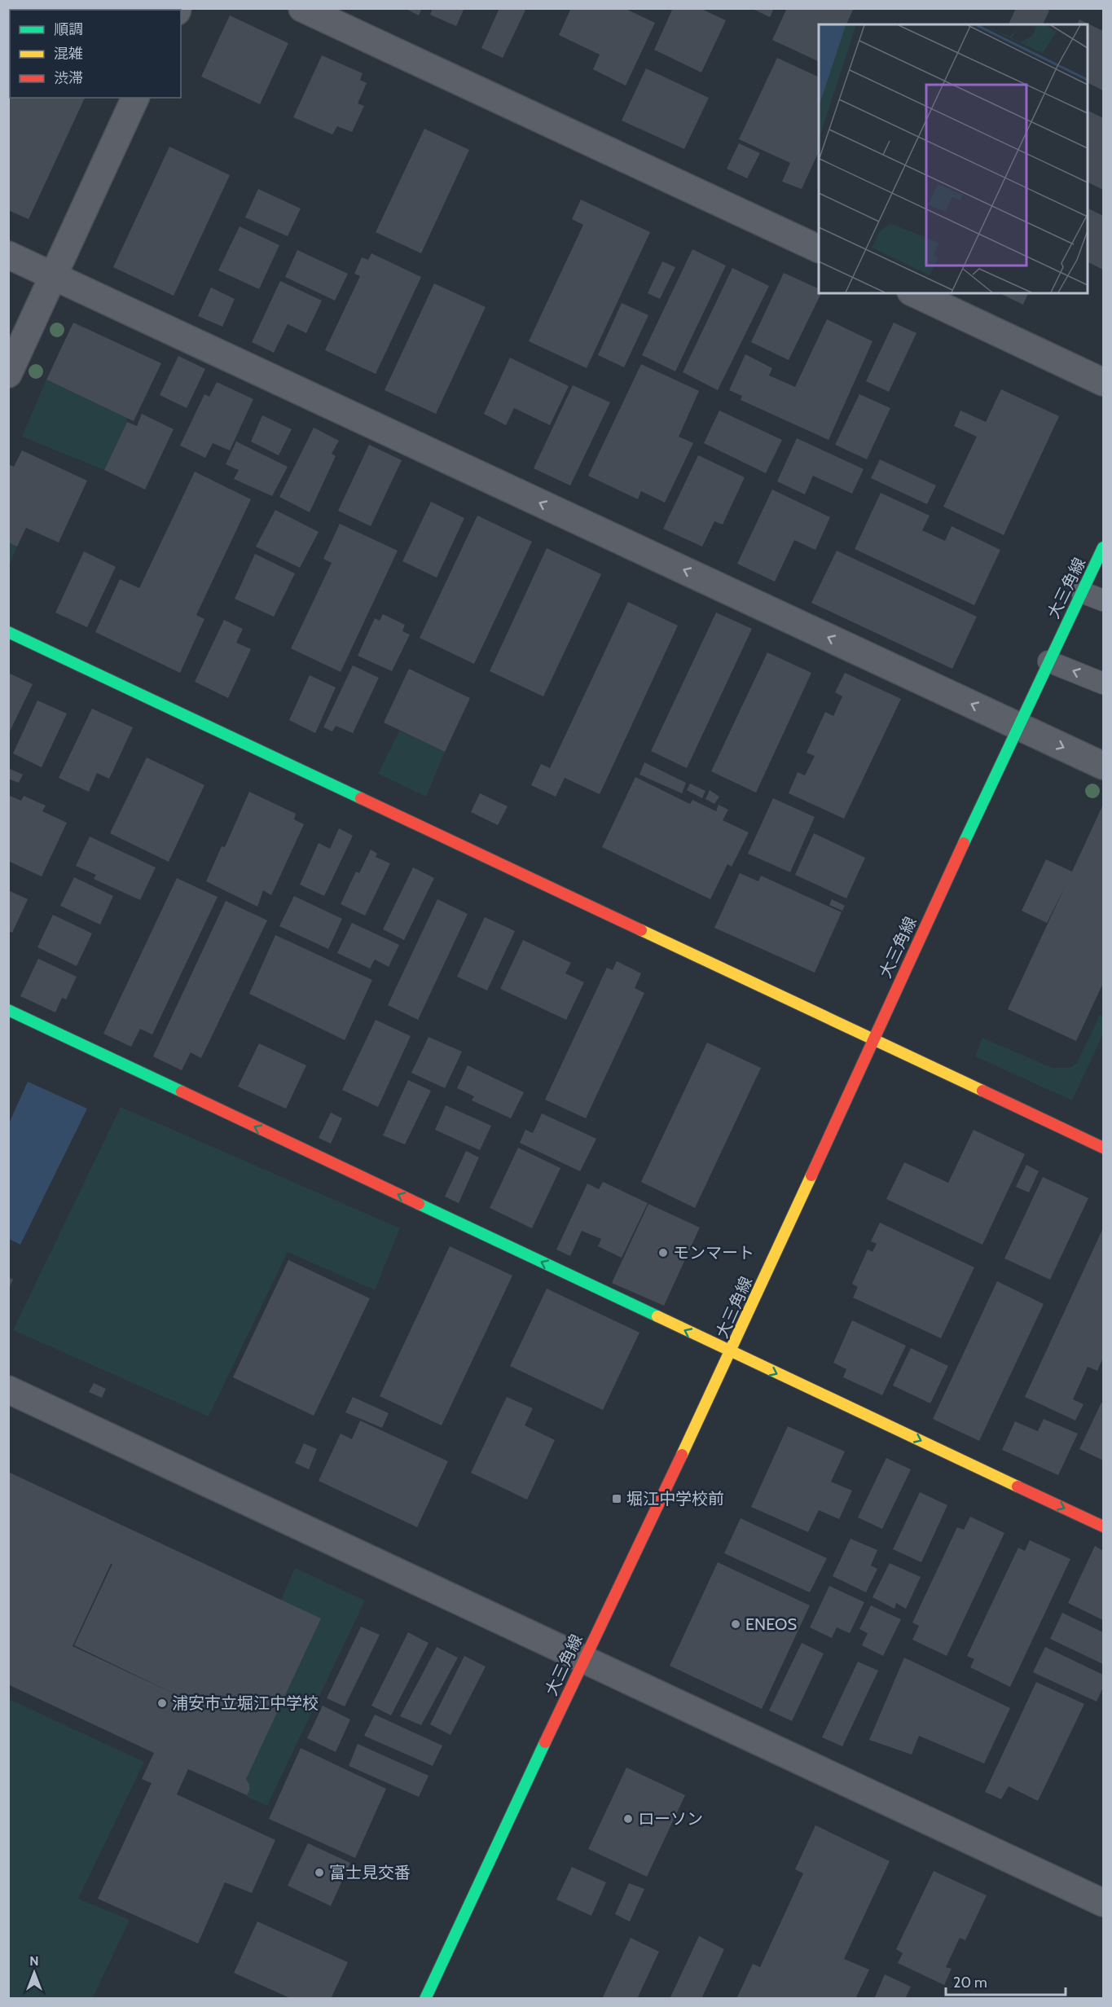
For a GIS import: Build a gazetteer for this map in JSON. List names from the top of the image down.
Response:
{
  "streets": {
    "street": ["大三角線"]
  },
  "places": {
    "other": [
      "モンマート",
      "ENEOS",
      "浦安市立堀江中学校",
      "ローソン",
      "富士見交番"
    ],
    "transit": ["堀江中学校前"]
  },
  "legend": ["順調", "混雑", "渋滞"],
  "scale_bar": "20 m",
  "north": "top"
}
